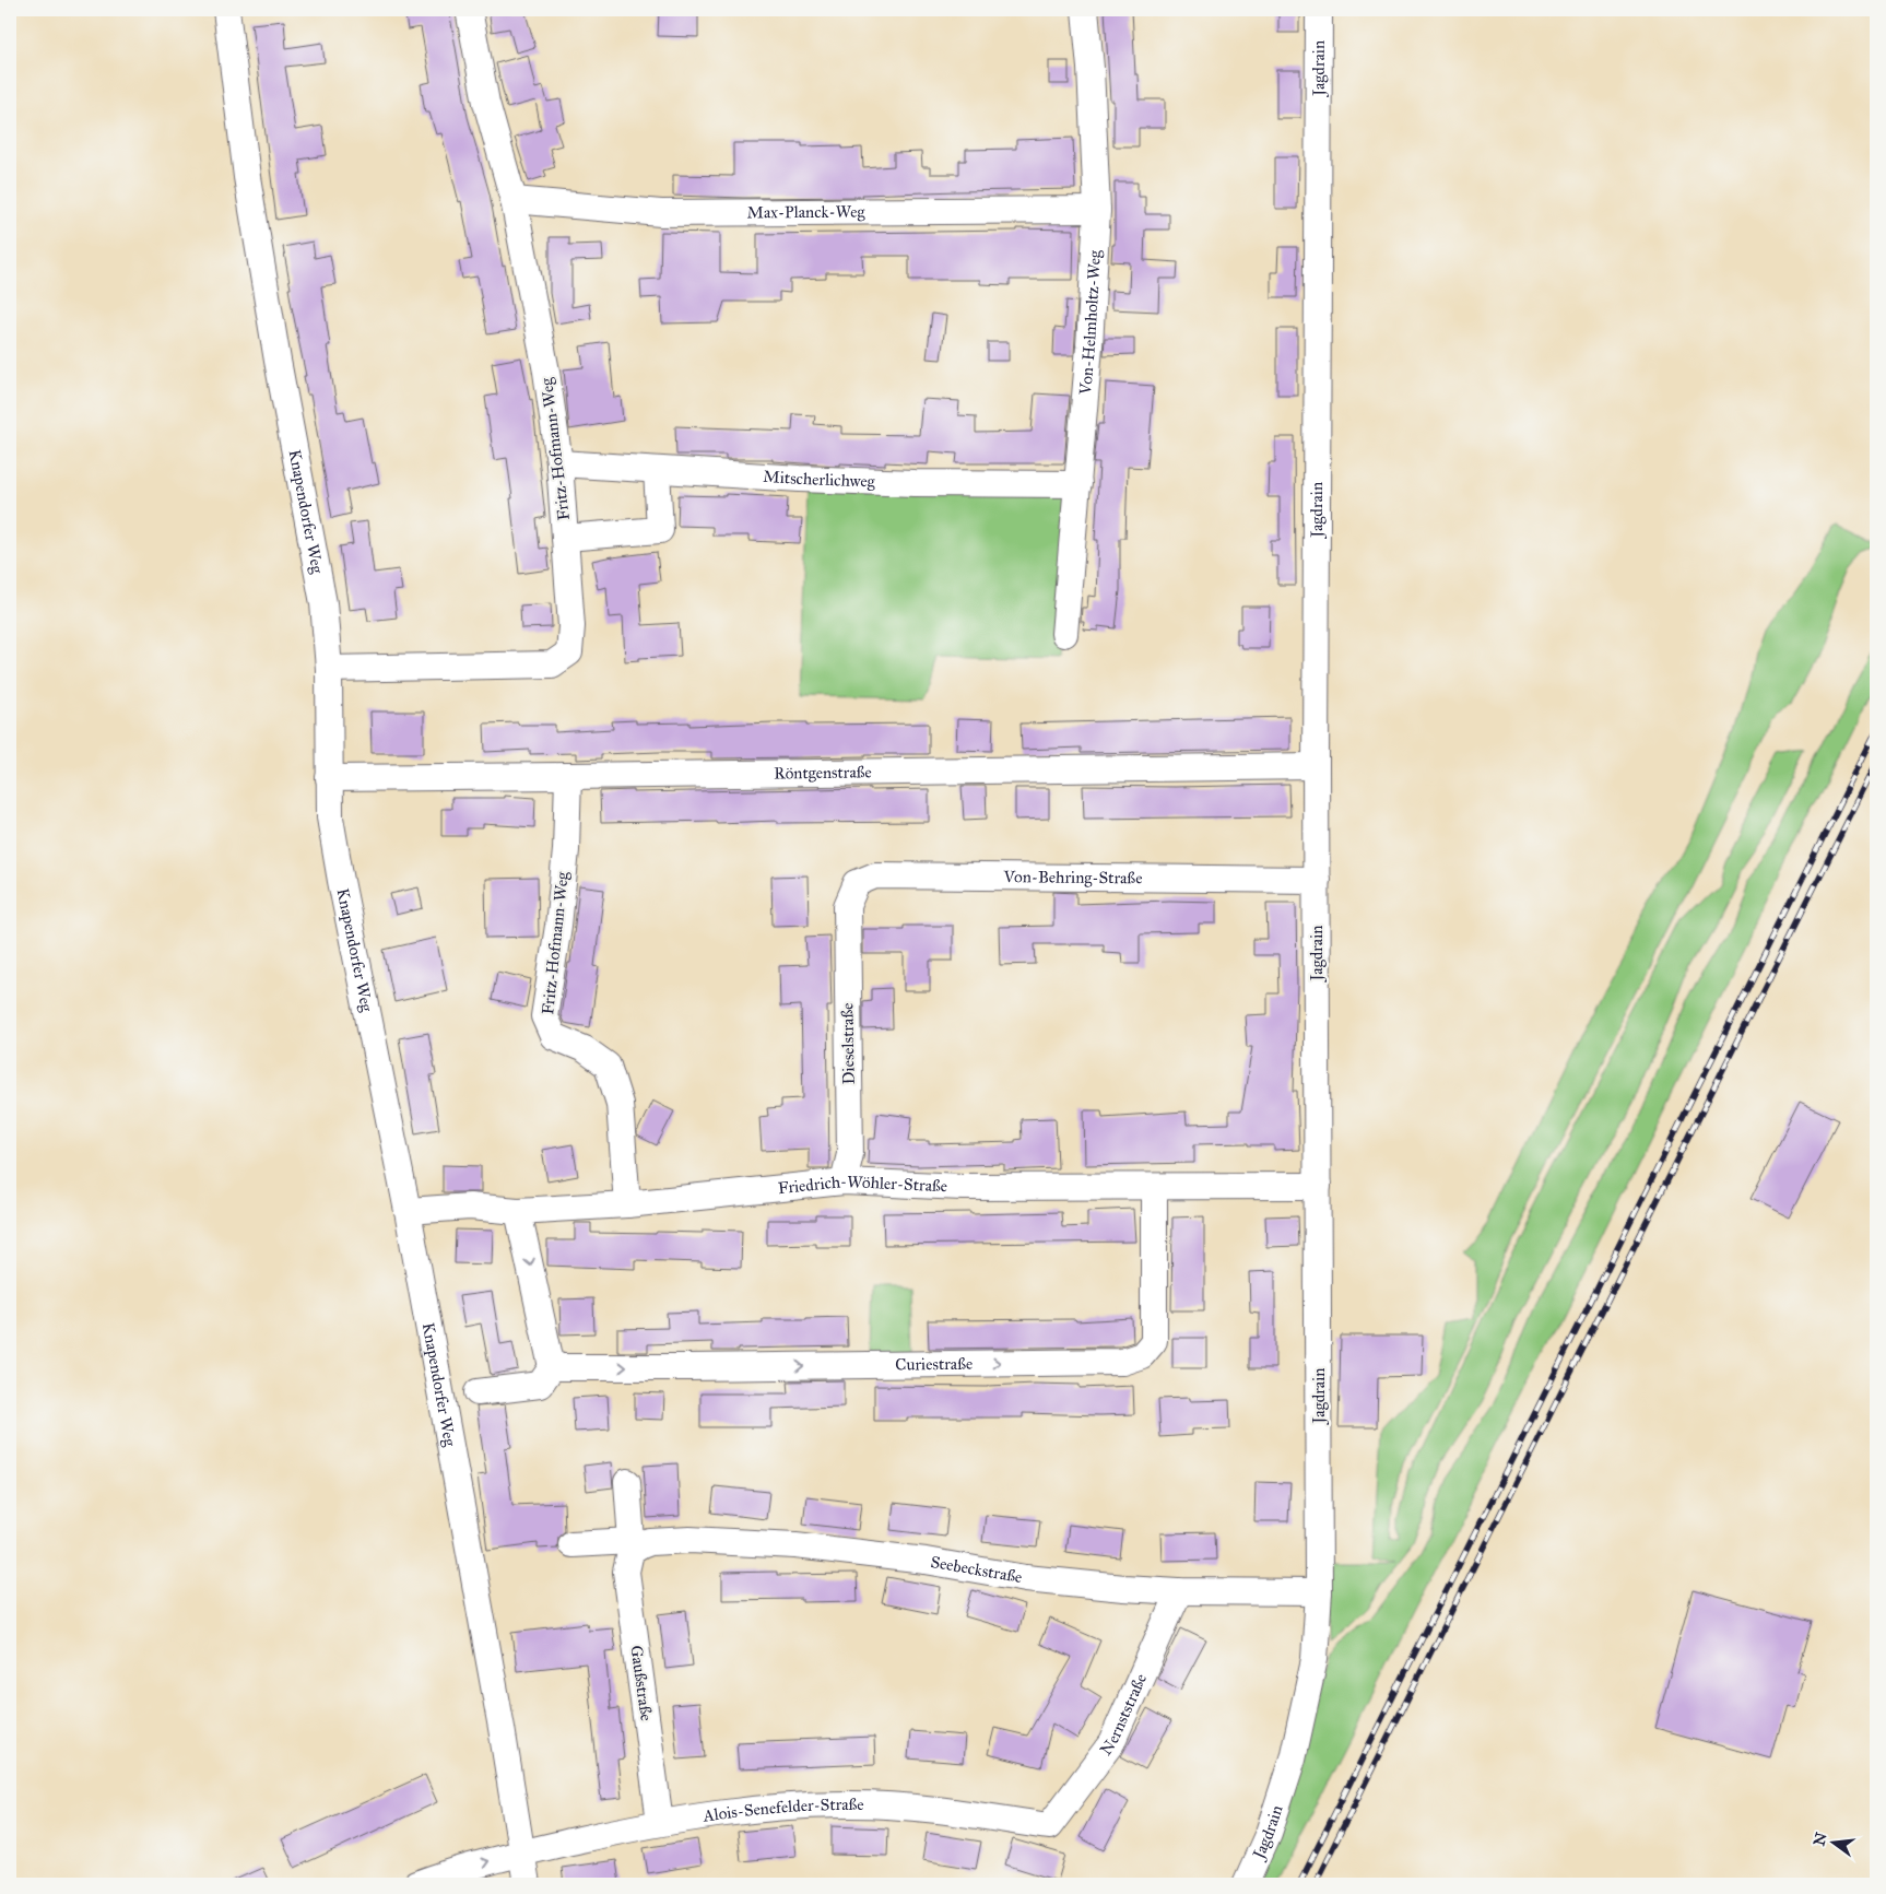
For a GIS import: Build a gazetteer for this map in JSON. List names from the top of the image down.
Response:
{
  "streets": {
    "street": [
      "Jagdrain",
      "Max-Planck-Weg",
      "Von-Helmholtz-Weg",
      "Fritz-Hofmann-Weg",
      "Mitscherlichweg",
      "Knapendorfer Weg",
      "Röntgenstraße",
      "Von-Behring-Straße",
      "Dieselstraße",
      "Friedrich-Wöhler-Straße",
      "Curiestraße",
      "Seebeckstraße",
      "Gaußstraße",
      "Nernststraße",
      "Alois-Senefelder-Straße"
    ]
  },
  "crossings": [
    ["Jagdrain", "Röntgenstraße"],
    ["Jagdrain", "Von-Behring-Straße"],
    ["Jagdrain", "Friedrich-Wöhler-Straße"],
    ["Jagdrain", "Seebeckstraße"],
    ["Max-Planck-Weg", "Von-Helmholtz-Weg"],
    ["Max-Planck-Weg", "Fritz-Hofmann-Weg"],
    ["Von-Helmholtz-Weg", "Mitscherlichweg"],
    ["Fritz-Hofmann-Weg", "Mitscherlichweg"],
    ["Fritz-Hofmann-Weg", "Knapendorfer Weg"],
    ["Fritz-Hofmann-Weg", "Röntgenstraße"],
    ["Fritz-Hofmann-Weg", "Friedrich-Wöhler-Straße"],
    ["Knapendorfer Weg", "Röntgenstraße"],
    ["Knapendorfer Weg", "Friedrich-Wöhler-Straße"],
    ["Knapendorfer Weg", "Alois-Senefelder-Straße"],
    ["Von-Behring-Straße", "Dieselstraße"],
    ["Dieselstraße", "Friedrich-Wöhler-Straße"],
    ["Friedrich-Wöhler-Straße", "Curiestraße"],
    ["Seebeckstraße", "Gaußstraße"],
    ["Seebeckstraße", "Nernststraße"],
    ["Gaußstraße", "Alois-Senefelder-Straße"],
    ["Nernststraße", "Alois-Senefelder-Straße"]
  ],
  "one_way": ["Curiestraße"],
  "north": "left"
}
